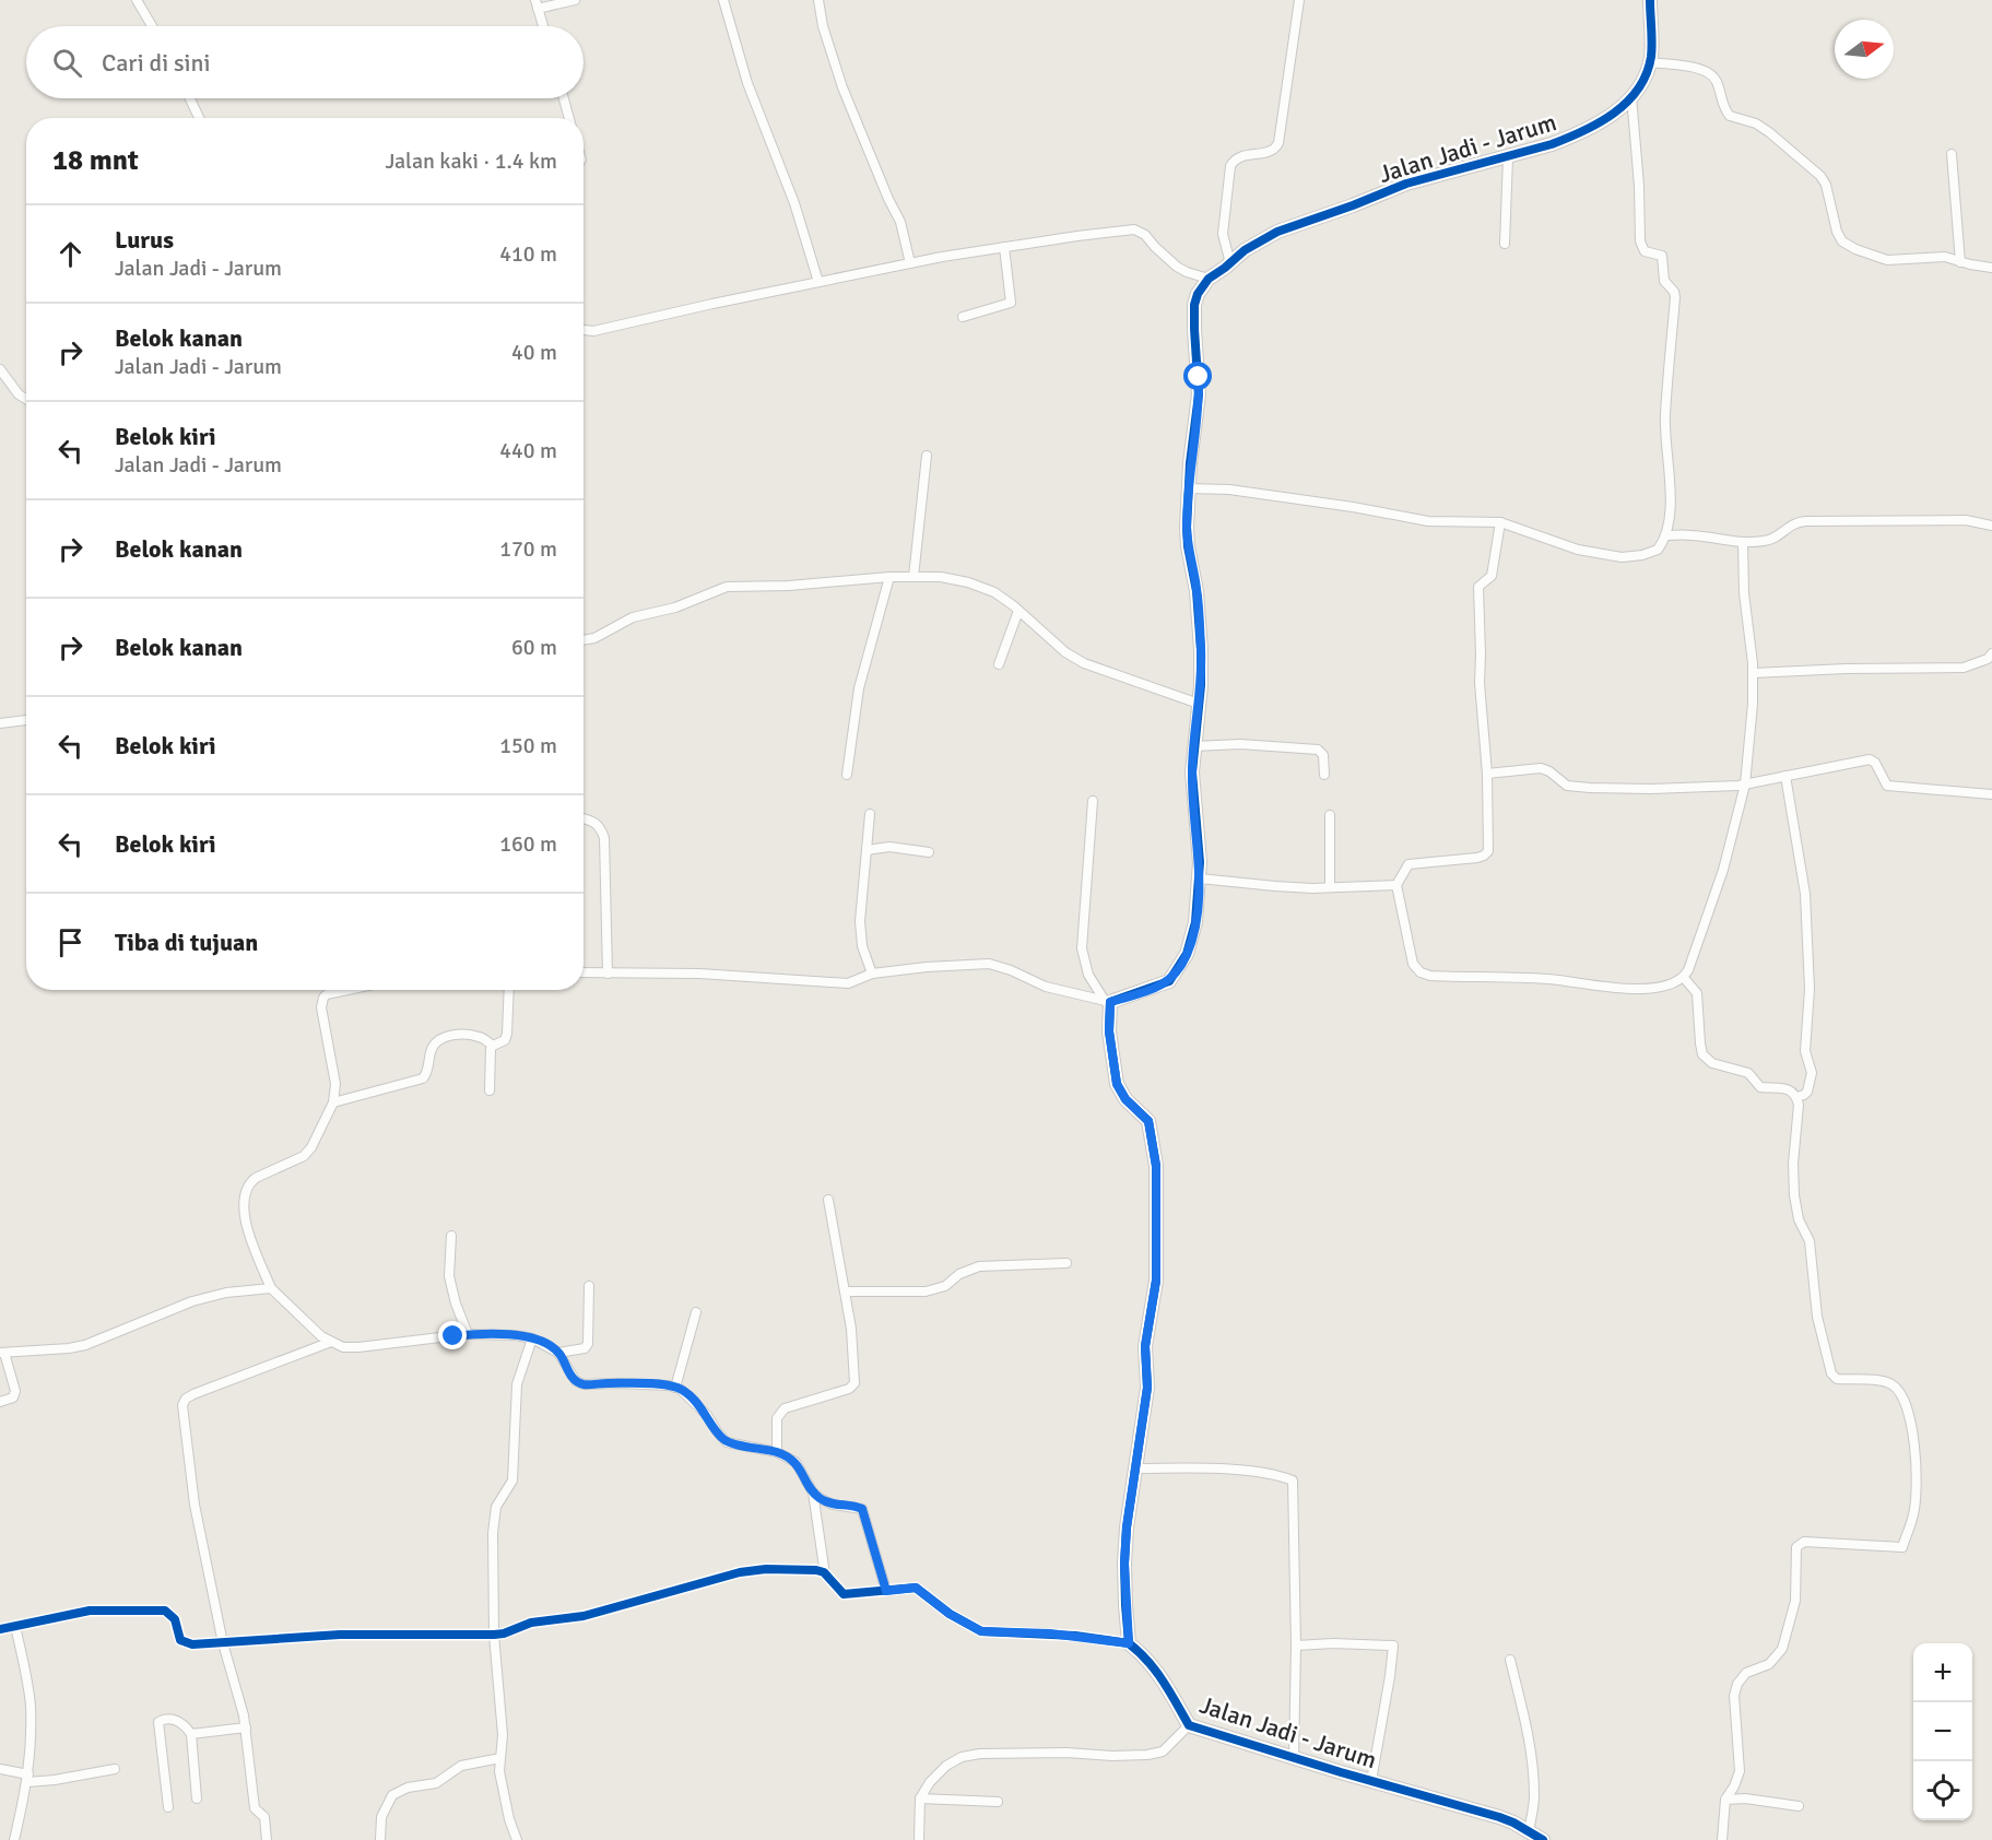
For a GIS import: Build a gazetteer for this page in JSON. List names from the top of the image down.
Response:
{
  "streets": {
    "street": ["Jalan Jadi - Jarum"]
  },
  "north": "right",
  "page": {
    "search": "Cari di sini",
    "heading": ["18 mnt", "Jalan kaki · 1.4 km"],
    "list": [
      ["Lurus", "Jalan Jadi - Jarum", "410 m"],
      ["Belok kanan", "Jalan Jadi - Jarum", "40 m"],
      ["Belok kiri", "Jalan Jadi - Jarum", "440 m"],
      ["Belok kanan", "170 m"],
      ["Belok kanan", "60 m"],
      ["Belok kiri", "150 m"],
      ["Belok kiri", "160 m"],
      "Tiba di tujuan"
    ],
    "map_buttons": ["+", "−"]
  }
}
